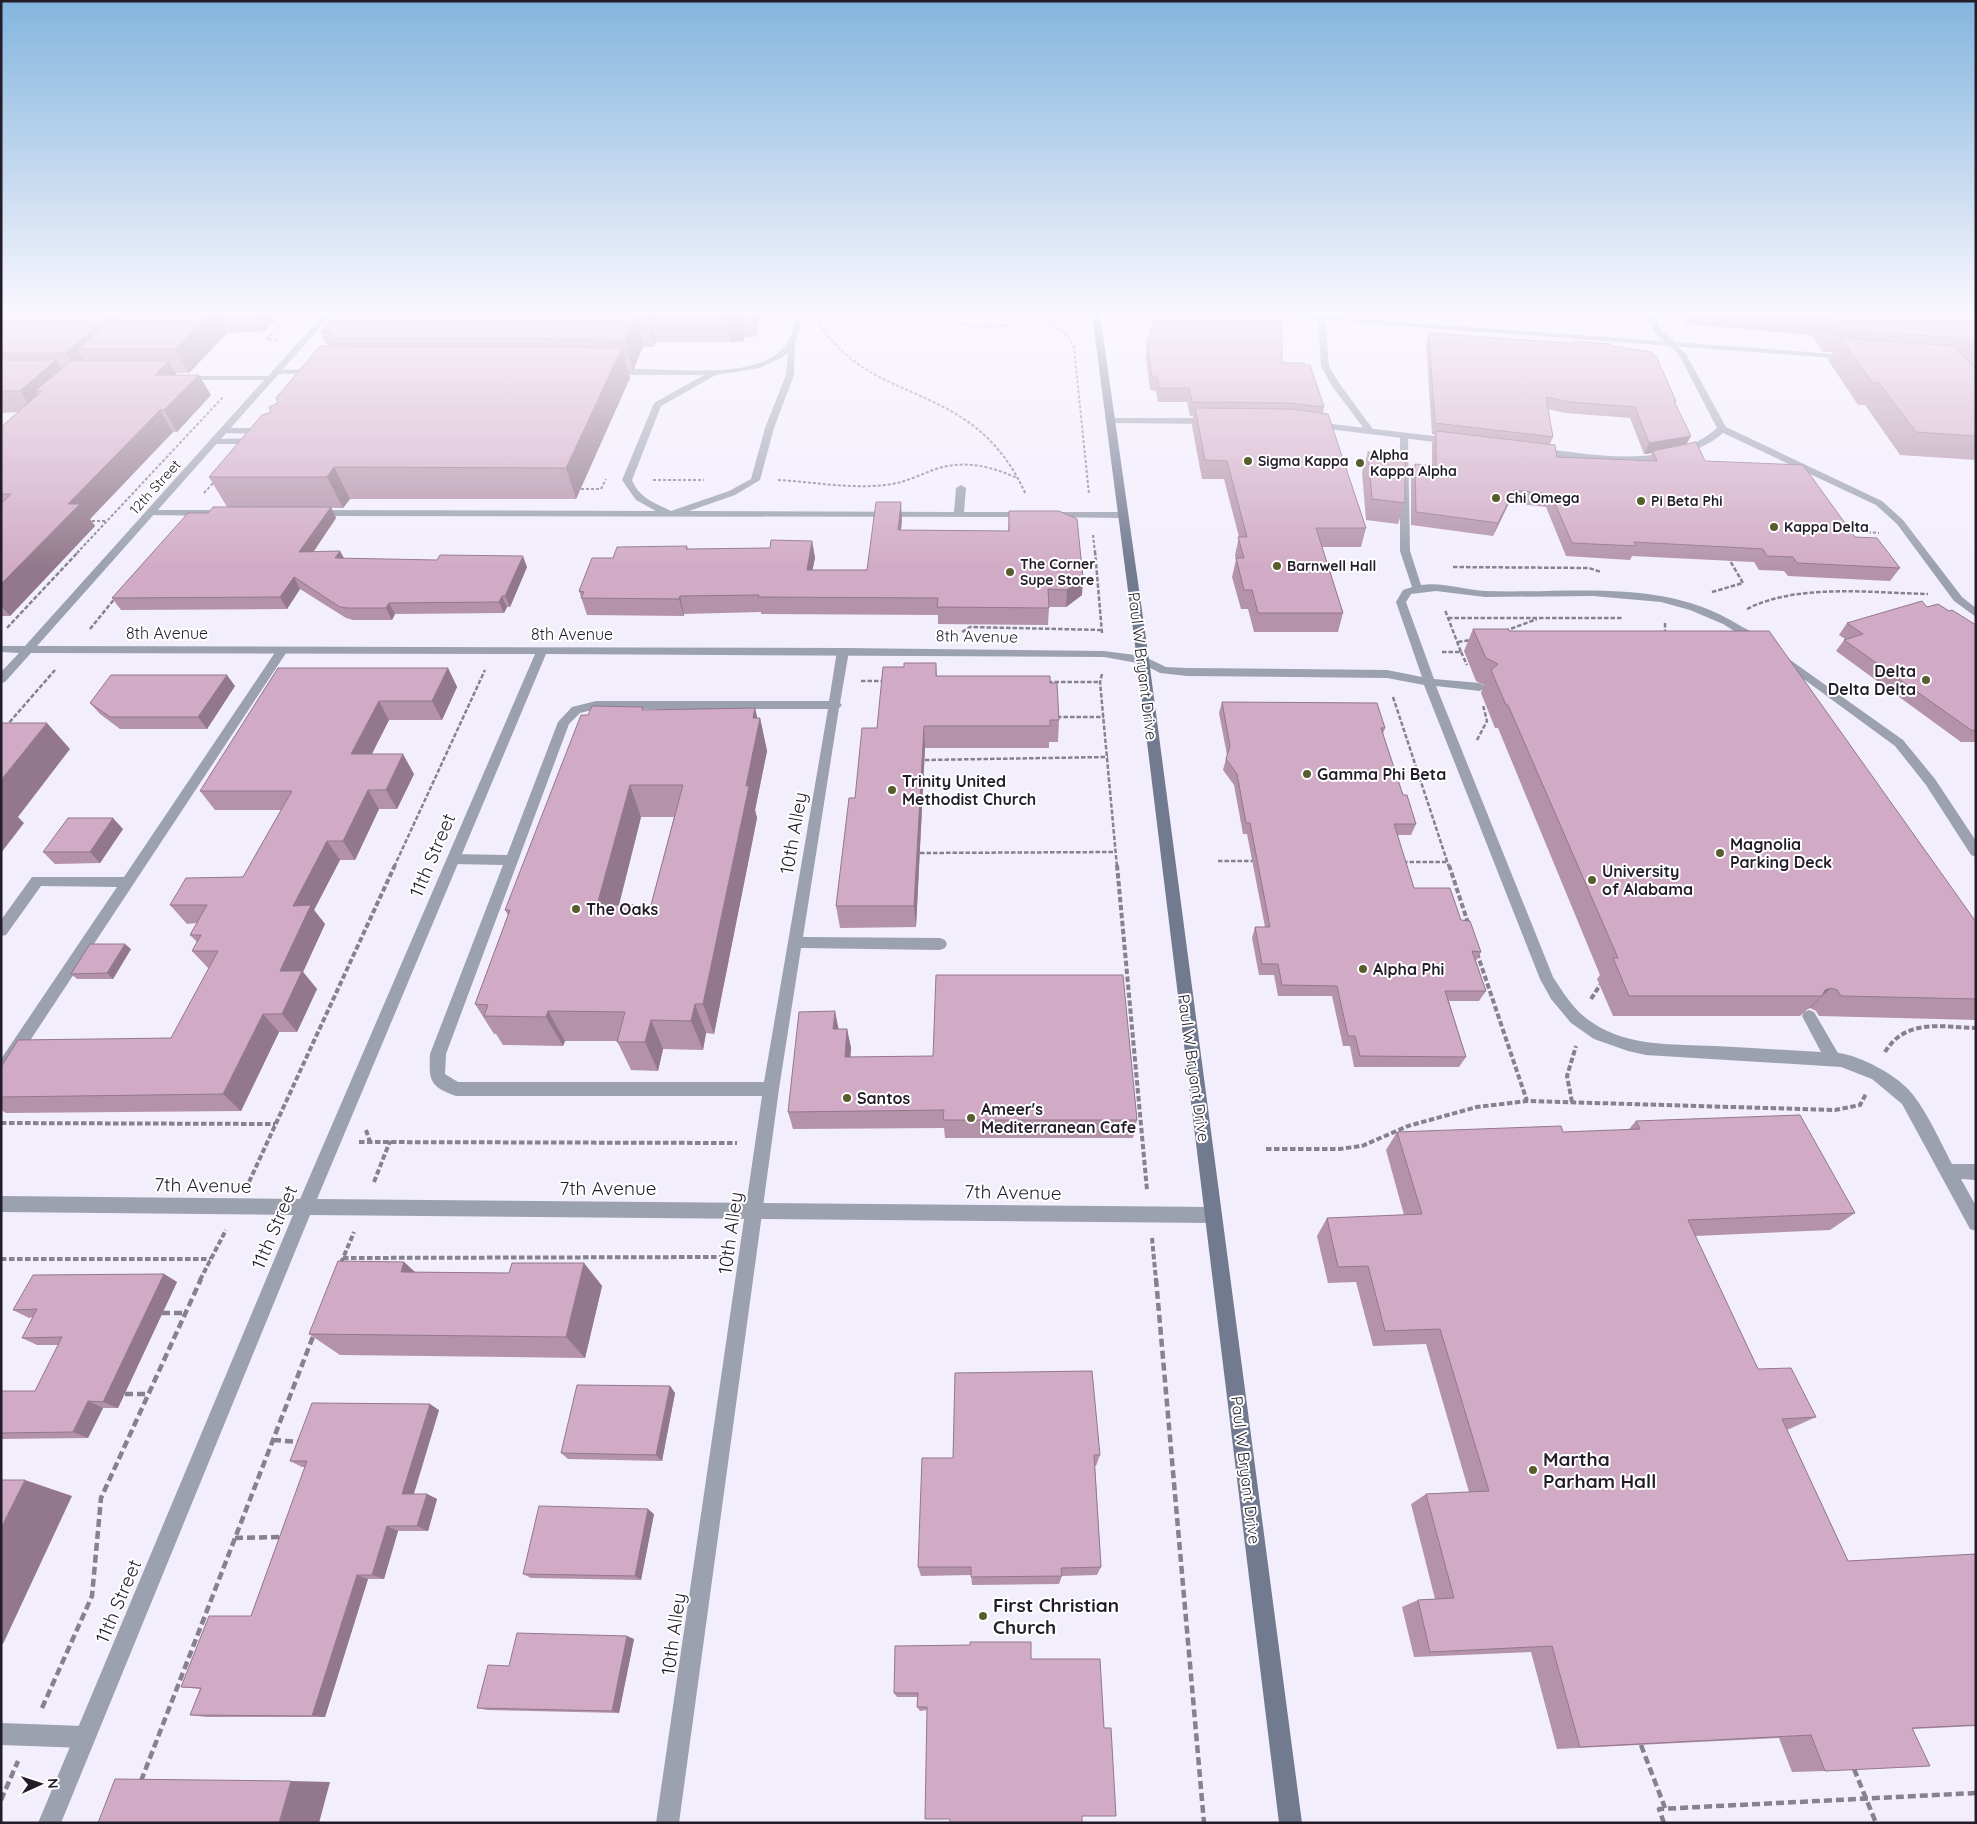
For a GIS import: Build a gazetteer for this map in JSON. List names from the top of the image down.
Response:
{
  "streets": {
    "main road": ["Paul W Bryant Drive"],
    "street": [
      "12th Street",
      "8th Avenue",
      "10th Alley",
      "11th Street",
      "7th Avenue"
    ]
  },
  "crossings": [
    ["12th Street", "8th Avenue"],
    ["8th Avenue", "Paul W Bryant Drive"],
    ["8th Avenue", "10th Alley"],
    ["8th Avenue", "11th Street"],
    ["Paul W Bryant Drive", "7th Avenue"],
    ["10th Alley", "7th Avenue"],
    ["11th Street", "7th Avenue"]
  ],
  "places": [
    "Sigma Kappa",
    "Alpha Kappa Alpha",
    "Chi Omega",
    "Pi Beta Phi",
    "Kappa Delta",
    "Barnwell Hall",
    "The Corner Supe Store",
    "Delta Delta Delta",
    "Gamma Phi Beta",
    "Trinity United Methodist Church",
    "Magnolia Parking Deck",
    "University of Alabama",
    "The Oaks",
    "Alpha Phi",
    "Santos",
    "Ameer's Mediterranean Cafe",
    "Martha Parham Hall",
    "First Christian Church"
  ],
  "north": "right"
}
